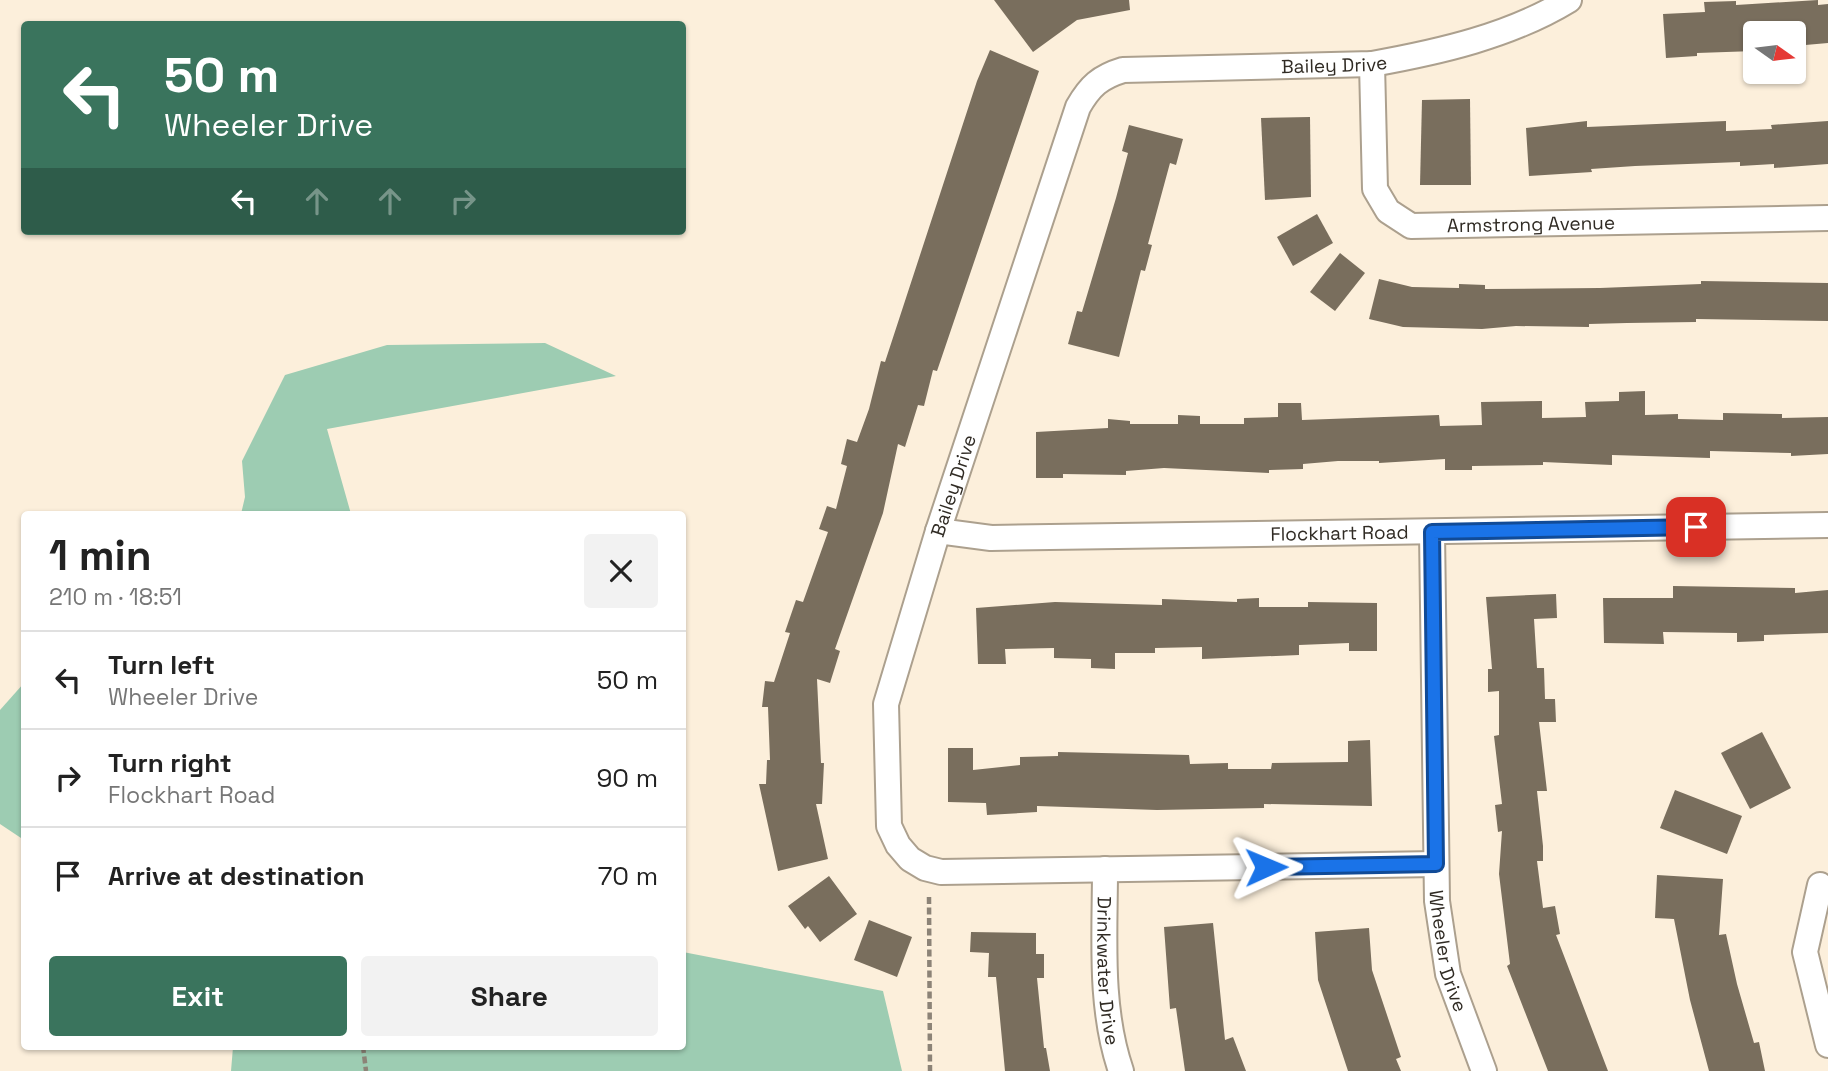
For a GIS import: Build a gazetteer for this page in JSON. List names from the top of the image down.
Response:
{
  "streets": {
    "street": [
      "Bailey Drive",
      "Armstrong Avenue",
      "Flockhart Road",
      "Wheeler Drive",
      "Drinkwater Drive"
    ]
  },
  "crossings": [
    ["Bailey Drive", "Armstrong Avenue"],
    ["Bailey Drive", "Flockhart Road"],
    ["Bailey Drive", "Wheeler Drive"],
    ["Bailey Drive", "Drinkwater Drive"],
    ["Flockhart Road", "Wheeler Drive"]
  ],
  "north": "right",
  "page": {
    "turn": ["50 m", "Wheeler Drive"],
    "heading": ["1 min", "210 m · 18:51"],
    "list": [
      {
        "name": "Turn left",
        "note": "Wheeler Drive",
        "value": "50 m"
      },
      {
        "name": "Turn right",
        "note": "Flockhart Road",
        "value": "90 m"
      },
      {
        "name": "Arrive at destination",
        "value": "70 m"
      }
    ],
    "buttons": ["Exit", "Share"]
  }
}
